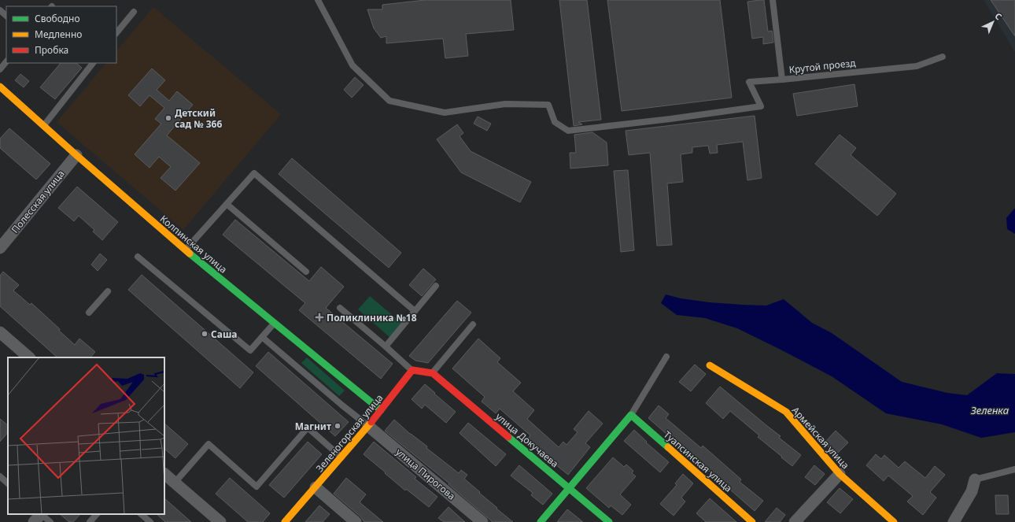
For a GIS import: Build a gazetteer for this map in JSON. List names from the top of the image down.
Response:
{
  "streets": {
    "street": [
      "Полесская улица",
      "Колпинская улица",
      "Зеленогорская улица",
      "Армейская улица",
      "улица Докучаева",
      "Туапсинская улица",
      "улица Пирогова"
    ],
    "lane": ["Крутой проезд"]
  },
  "crossings": [
    ["Полесская улица", "Колпинская улица"],
    ["Колпинская улица", "Зеленогорская улица"],
    ["Зеленогорская улица", "улица Пирогова"]
  ],
  "water": ["Зеленка"],
  "places": {
    "other": ["Детский сад № 366", "Саша", "Магнит"],
    "health": ["Поликлиника №18"]
  },
  "legend": ["Свободно", "Медленно", "Пробка"],
  "north": "top right"
}
